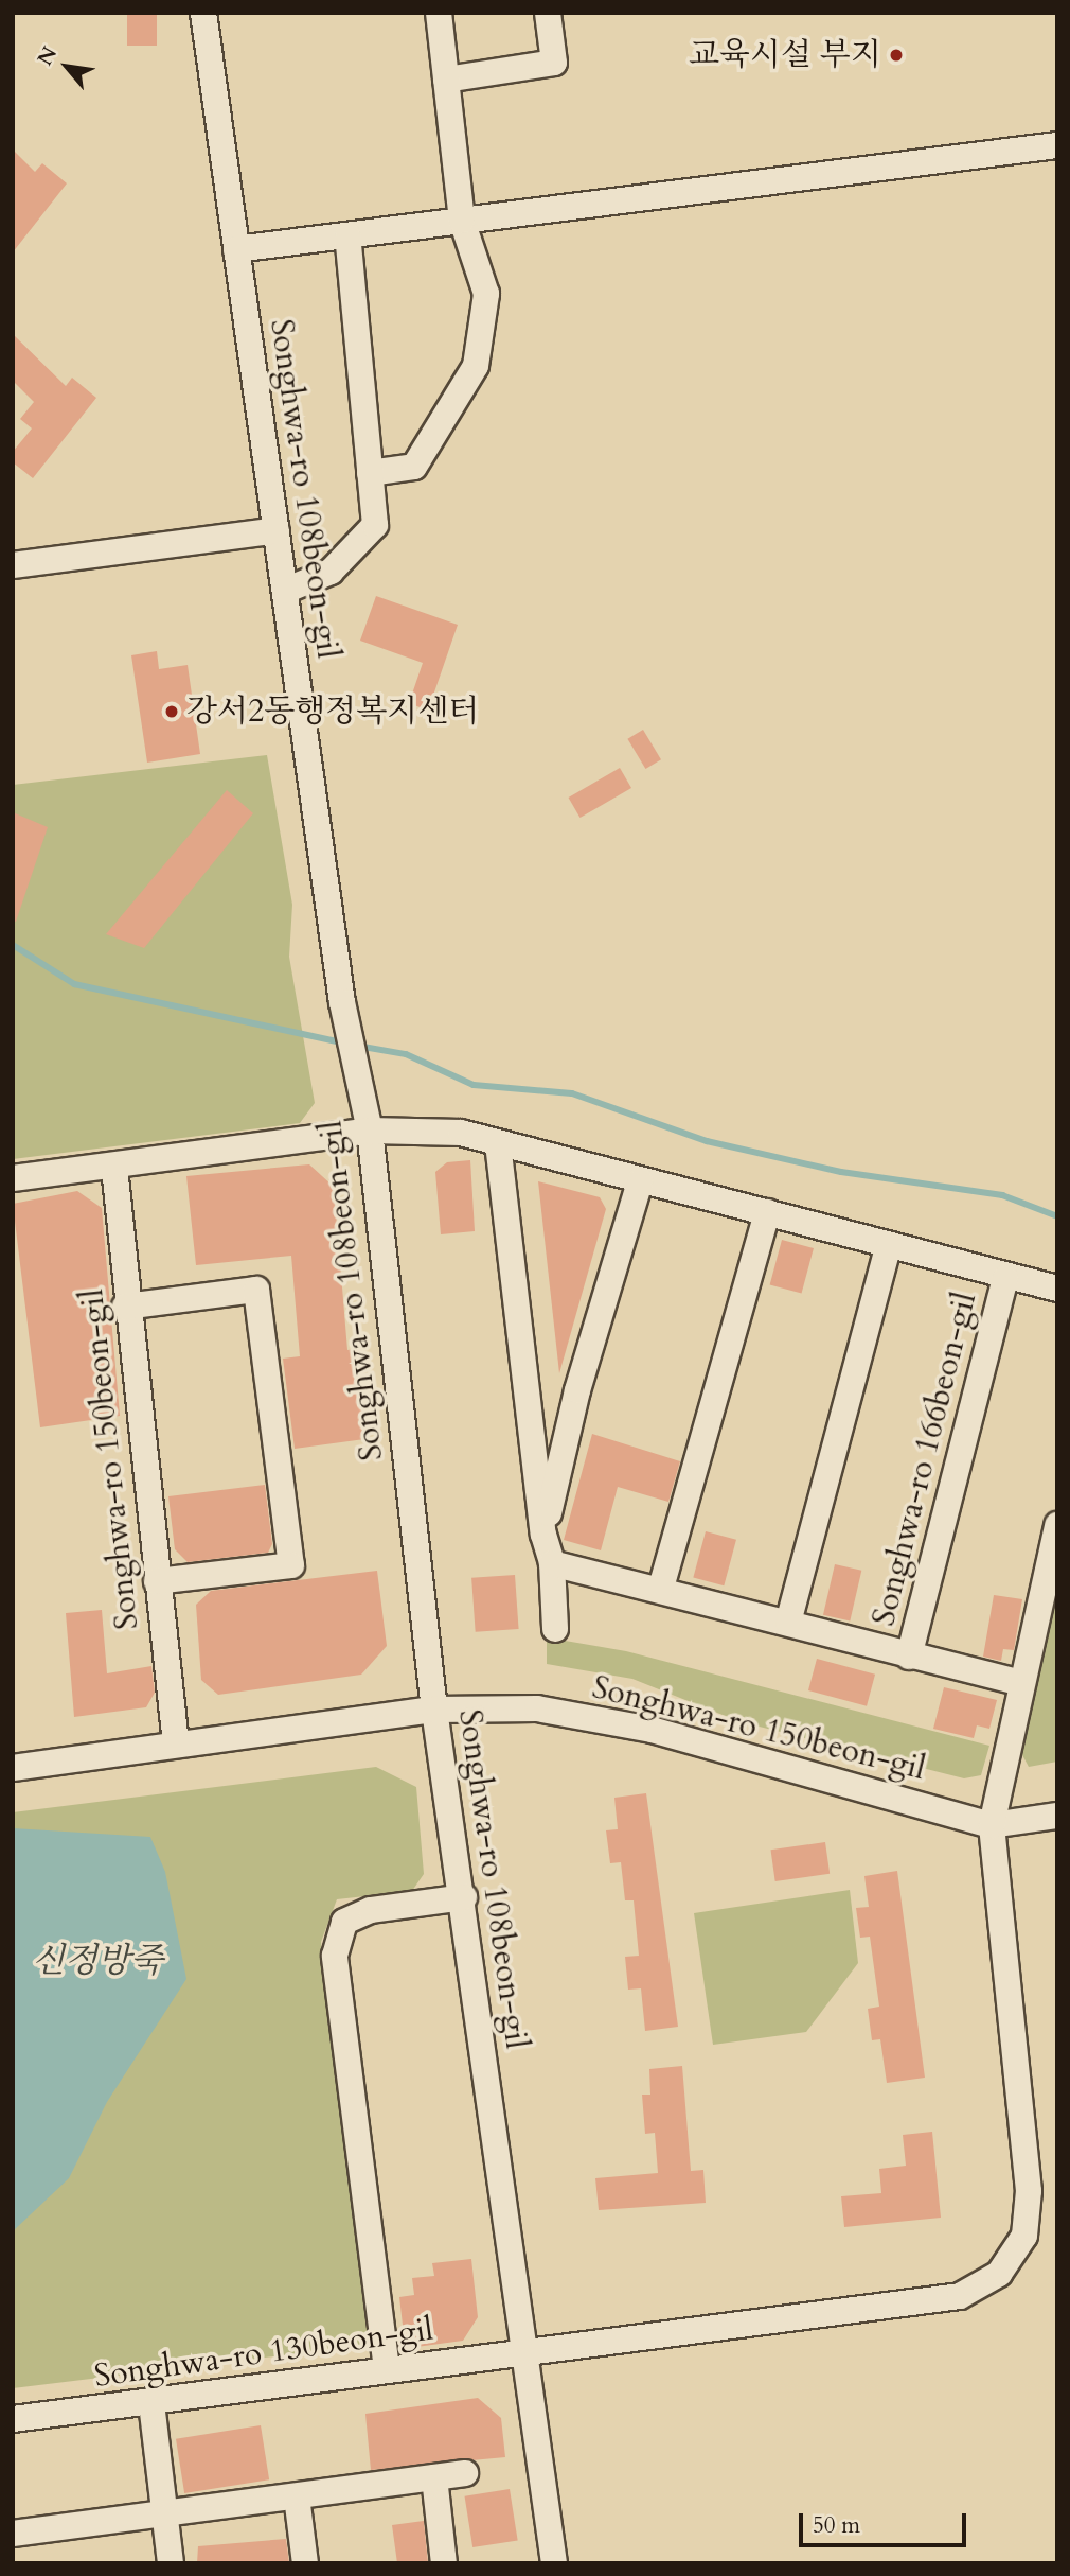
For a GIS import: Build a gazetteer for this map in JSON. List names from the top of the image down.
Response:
{
  "streets": {
    "street": [
      "Songhwa-ro 108beon-gil",
      "Songhwa-ro 150beon-gil",
      "Songhwa-ro 166beon-gil",
      "Songhwa-ro 130beon-gil"
    ]
  },
  "crossings": [
    ["Songhwa-ro 108beon-gil", "Songhwa-ro 150beon-gil"],
    ["Songhwa-ro 108beon-gil", "Songhwa-ro 166beon-gil"],
    ["Songhwa-ro 108beon-gil", "Songhwa-ro 130beon-gil"],
    ["Songhwa-ro 150beon-gil", "Songhwa-ro 166beon-gil"],
    ["Songhwa-ro 150beon-gil", "Songhwa-ro 130beon-gil"]
  ],
  "water": ["신정방죽"],
  "places": ["교육시설 부지", "강서2동행정복지센터"],
  "scale_bar": "50 m",
  "north": "top left"
}
